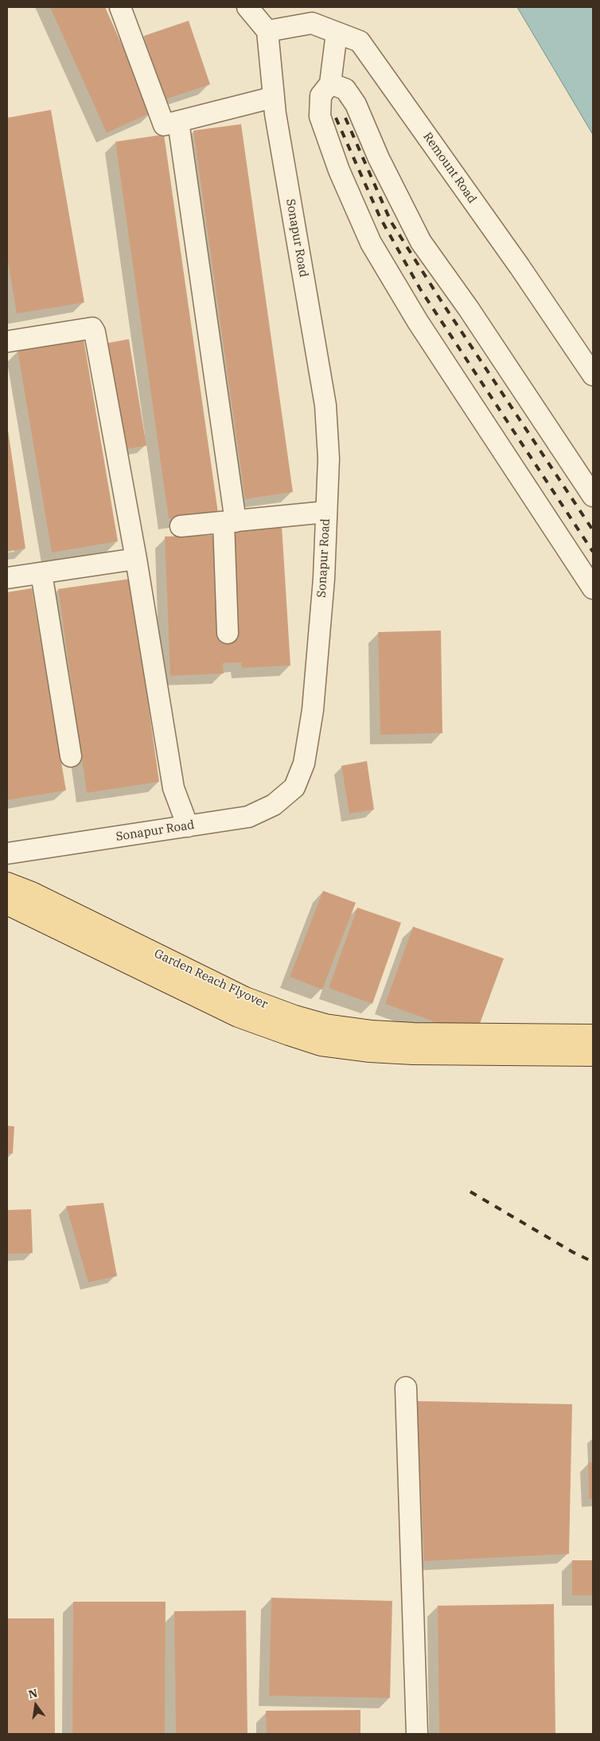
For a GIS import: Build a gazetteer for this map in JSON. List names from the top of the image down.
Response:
{
  "streets": {
    "main road": ["Garden Reach Flyover"],
    "street": ["Remount Road", "Sonapur Road"]
  },
  "crossings": [
    ["Remount Road", "Sonapur Road"]
  ],
  "north": "top"
}
